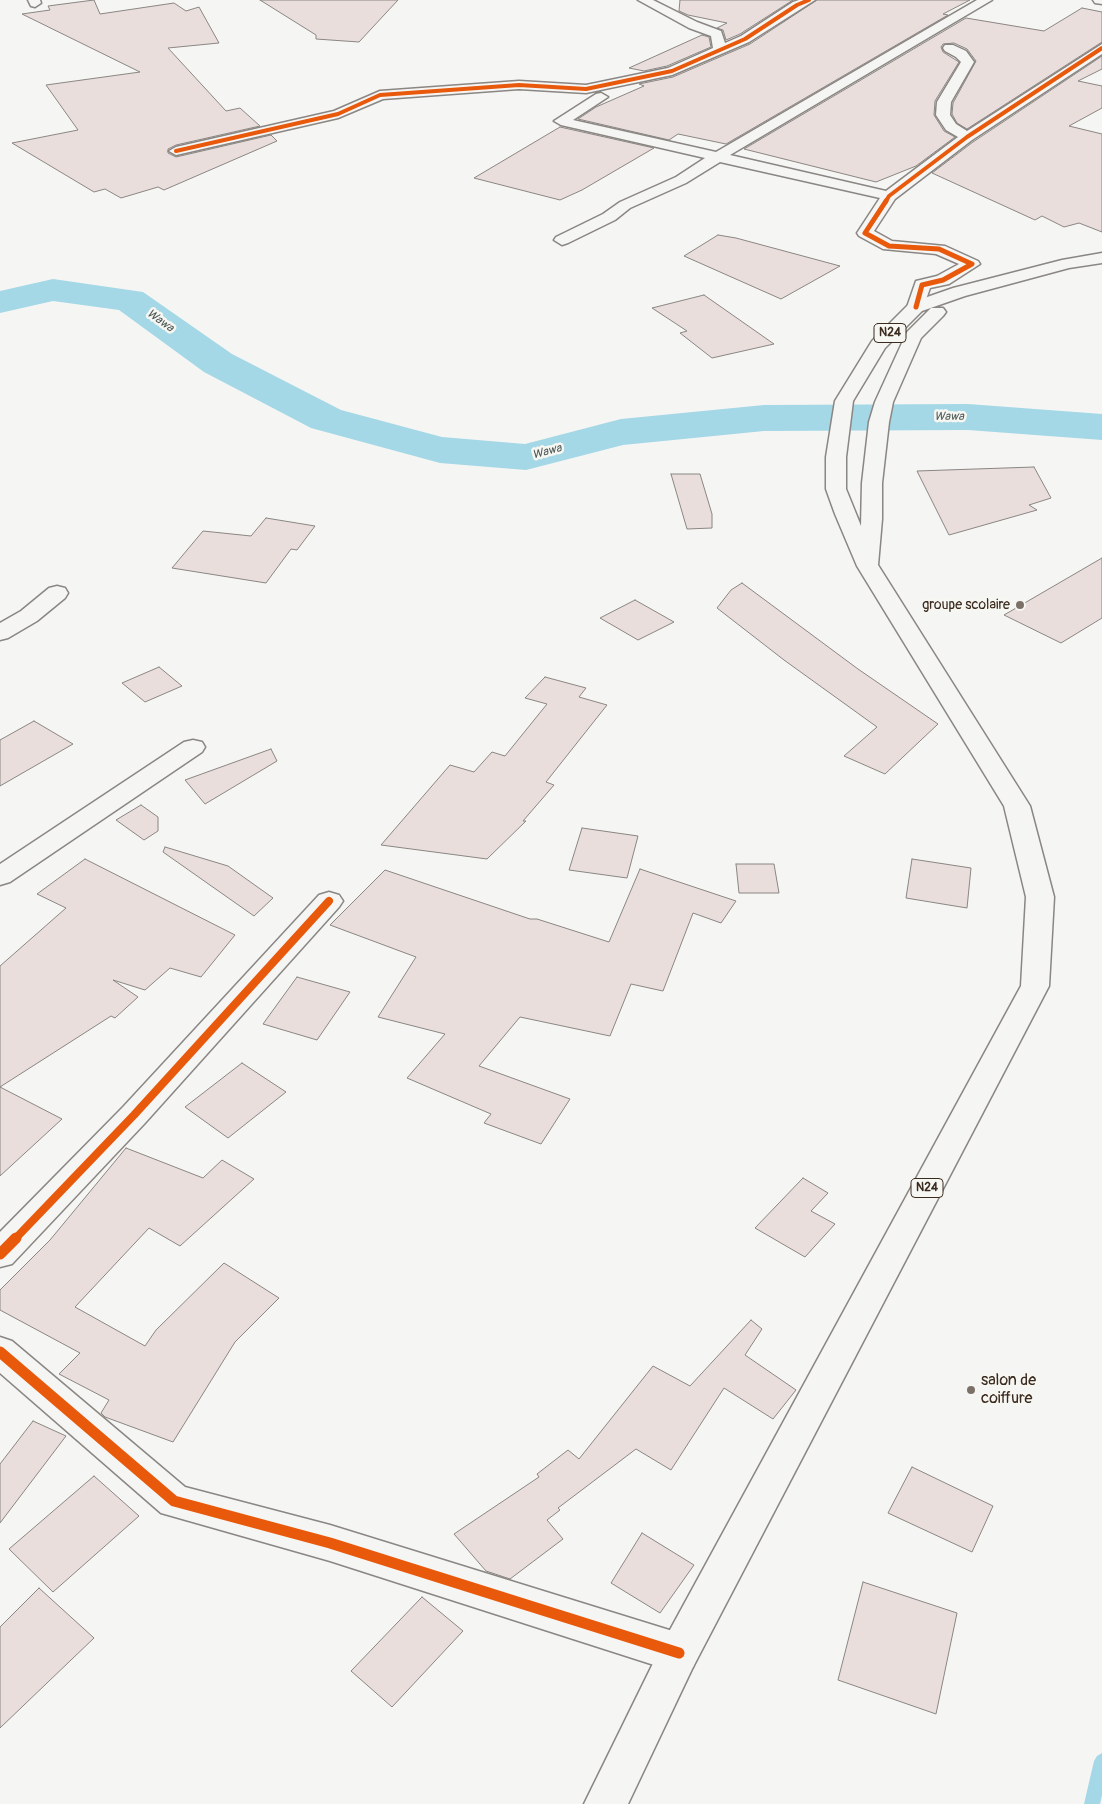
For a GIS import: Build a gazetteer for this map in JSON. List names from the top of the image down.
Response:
{
  "streets": {
    "street": ["N24"]
  },
  "water": ["Wawa"],
  "places": ["groupe scolaire", "salon de coiffure"]
}
